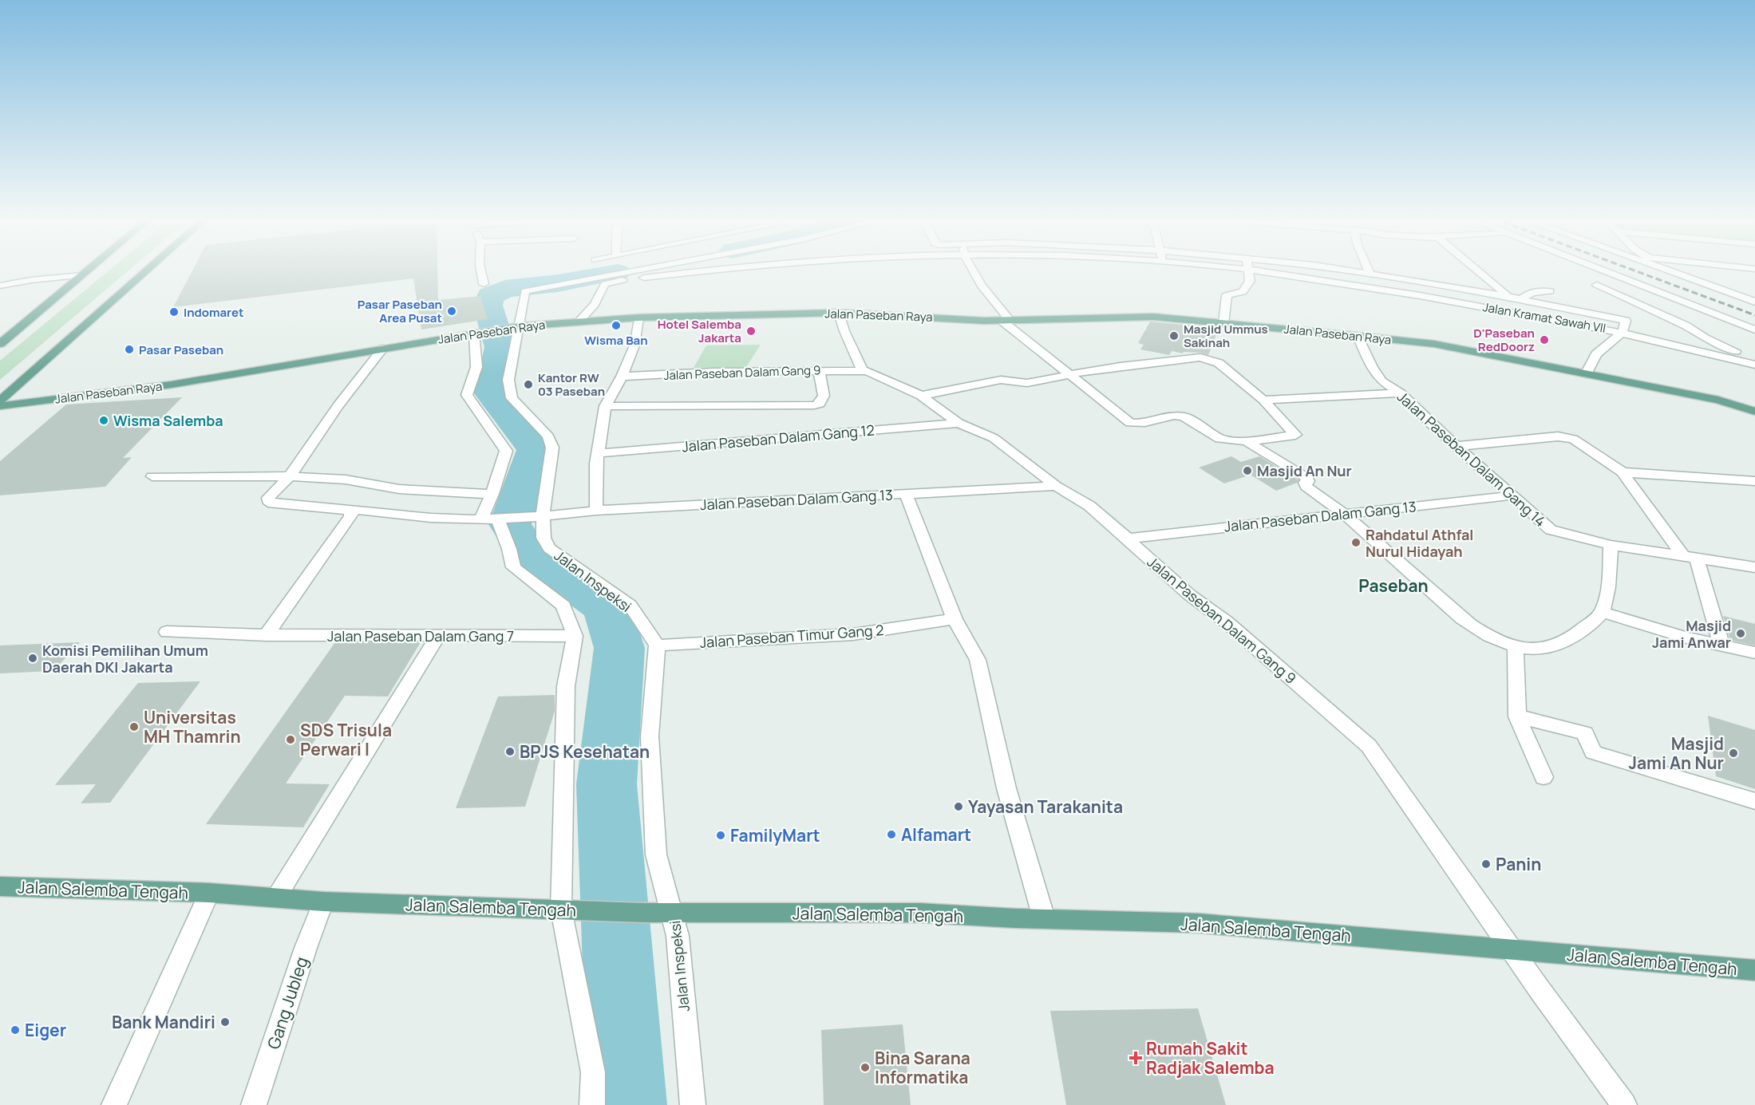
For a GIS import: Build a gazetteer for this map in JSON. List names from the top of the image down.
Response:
{
  "streets": {
    "main road": ["Jalan Paseban Raya", "Jalan Salemba Tengah"],
    "street": [
      "Jalan Kramat Sawah VII",
      "Jalan Paseban Dalam Gang 9",
      "Jalan Paseban Dalam Gang 12",
      "Jalan Paseban Dalam Gang 14",
      "Jalan Paseban Dalam Gang 13",
      "Jalan Inspeksi",
      "Jalan Paseban Dalam Gang 7",
      "Jalan Paseban Timur Gang 2",
      "Gang Jubleg"
    ]
  },
  "crossings": [
    ["Jalan Paseban Raya", "Jalan Kramat Sawah VII"],
    ["Jalan Paseban Raya", "Jalan Paseban Dalam Gang 14"],
    ["Jalan Paseban Raya", "Jalan Inspeksi"],
    ["Jalan Paseban Dalam Gang 9", "Jalan Paseban Dalam Gang 12"],
    ["Jalan Paseban Dalam Gang 9", "Jalan Paseban Dalam Gang 13"],
    ["Jalan Paseban Dalam Gang 9", "Jalan Salemba Tengah"],
    ["Jalan Paseban Dalam Gang 14", "Jalan Paseban Dalam Gang 13"],
    ["Jalan Paseban Dalam Gang 13", "Jalan Inspeksi"],
    ["Jalan Inspeksi", "Jalan Paseban Timur Gang 2"],
    ["Jalan Inspeksi", "Jalan Salemba Tengah"],
    ["Jalan Salemba Tengah", "Gang Jubleg"]
  ],
  "districts": ["Paseban"],
  "places": {
    "other": [
      "Pasar Paseban Area Pusat",
      "Indomaret",
      "Wisma Ban",
      "Hotel Salemba Jakarta",
      "Masjid Ummus Sakinah",
      "D'Paseban RedDoorz",
      "Pasar Paseban",
      "Kantor RW 03 Paseban",
      "Wisma Salemba",
      "Masjid An Nur",
      "Rahdatul Athfal Nurul Hidayah",
      "Masjid Jami Anwar",
      "Komisi Pemilihan Umum Daerah DKI Jakarta",
      "Universitas MH Thamrin",
      "SDS Trisula Perwari I",
      "BPJS Kesehatan",
      "Masjid Jami An Nur",
      "Yayasan Tarakanita",
      "Alfamart",
      "FamilyMart",
      "Panin",
      "Bank Mandiri",
      "Eiger",
      "Bina Sarana Informatika"
    ],
    "health": ["Rumah Sakit Radjak Salemba"]
  }
}
